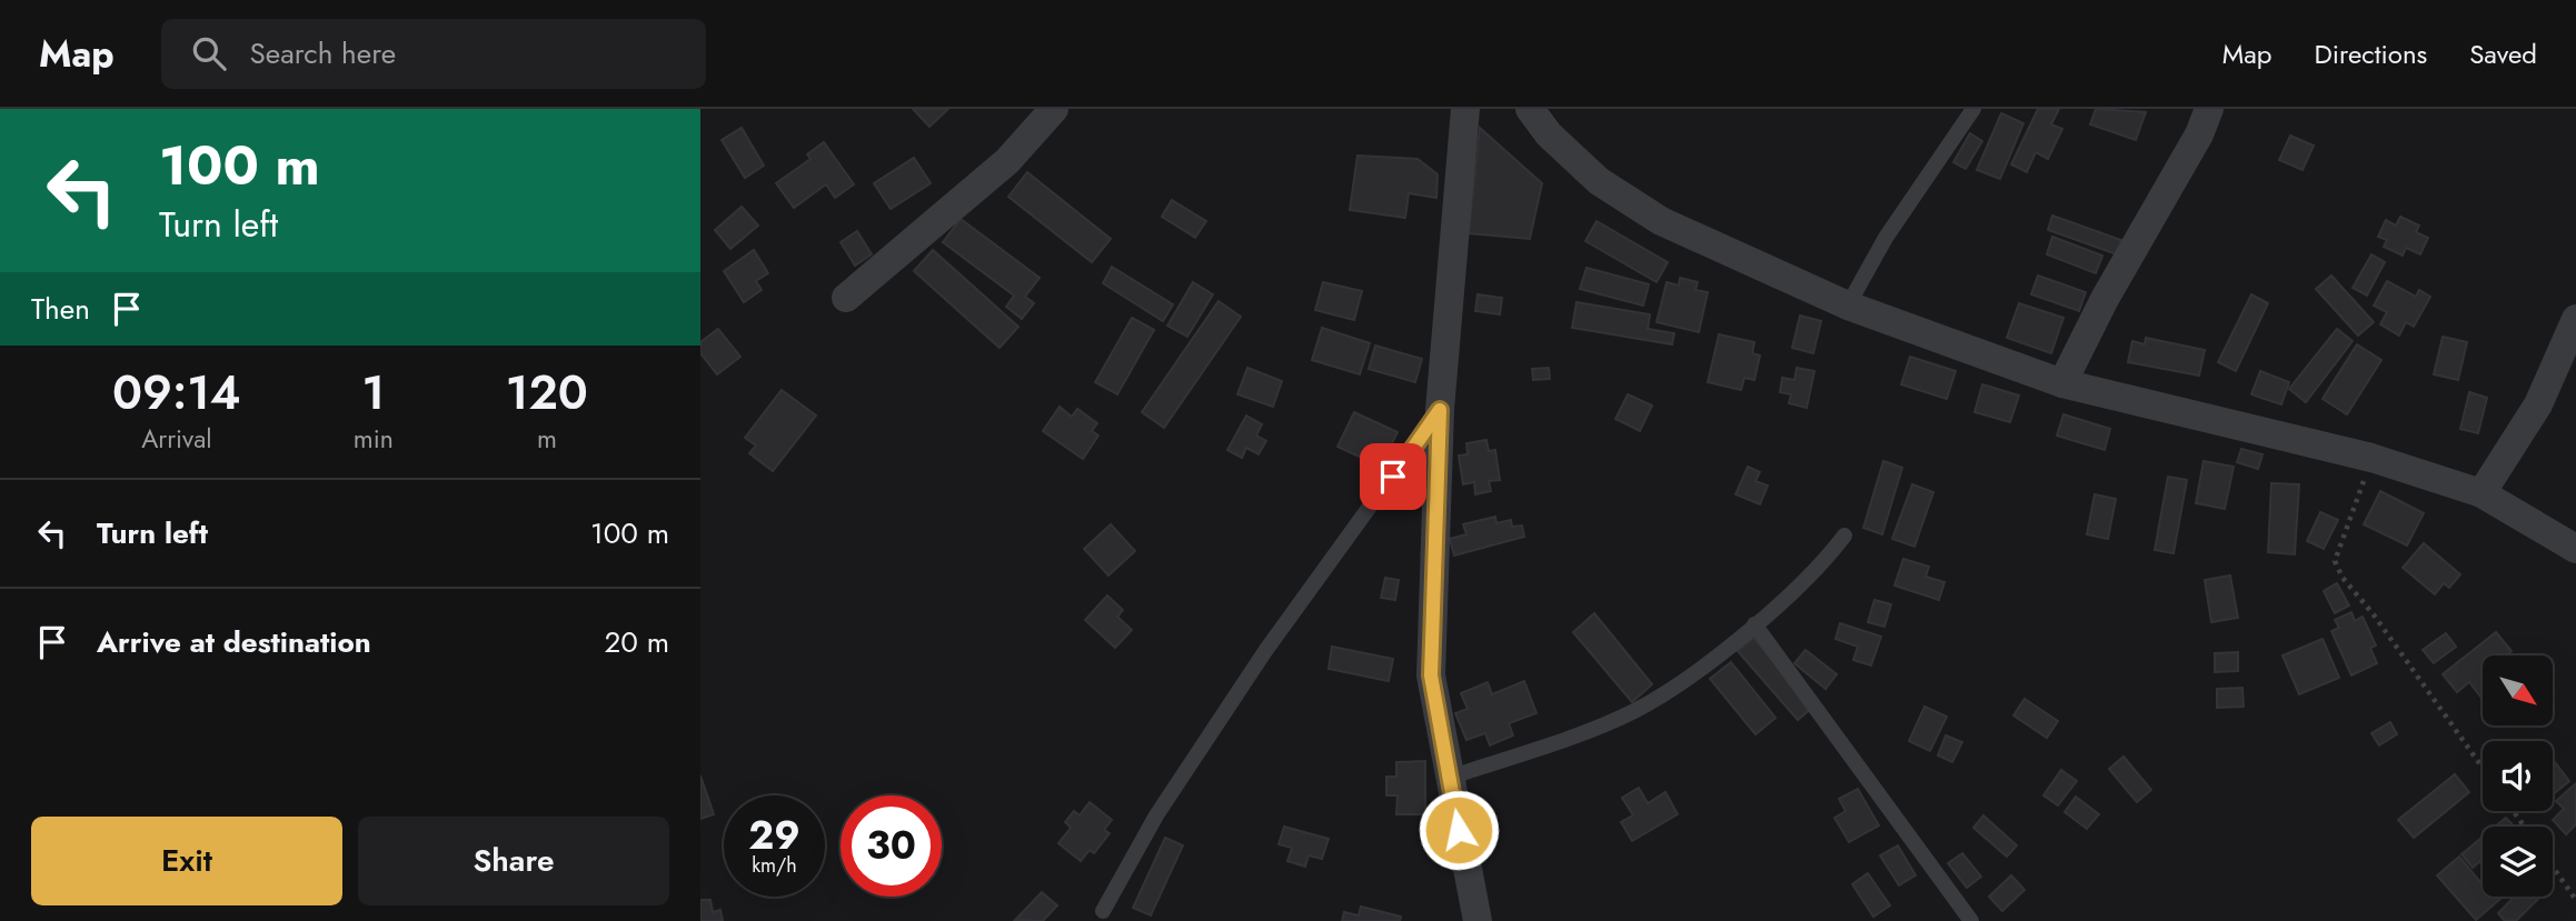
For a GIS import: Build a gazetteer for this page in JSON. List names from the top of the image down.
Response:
{
  "north": "bottom right",
  "page": {
    "header": "Map",
    "search": "Search here",
    "nav": ["Map", "Directions", "Saved"],
    "turn": ["100 m", "Turn left"],
    "then": "Then",
    "eta": [
      "09:14",
      "Arrival",
      "1",
      "min",
      "120",
      "m"
    ],
    "list": [
      {
        "name": "Turn left",
        "value": "100 m"
      },
      {
        "name": "Arrive at destination",
        "value": "20 m"
      }
    ],
    "speed": "29 km/h",
    "limit": "30",
    "buttons": ["Exit", "Share"]
  }
}
